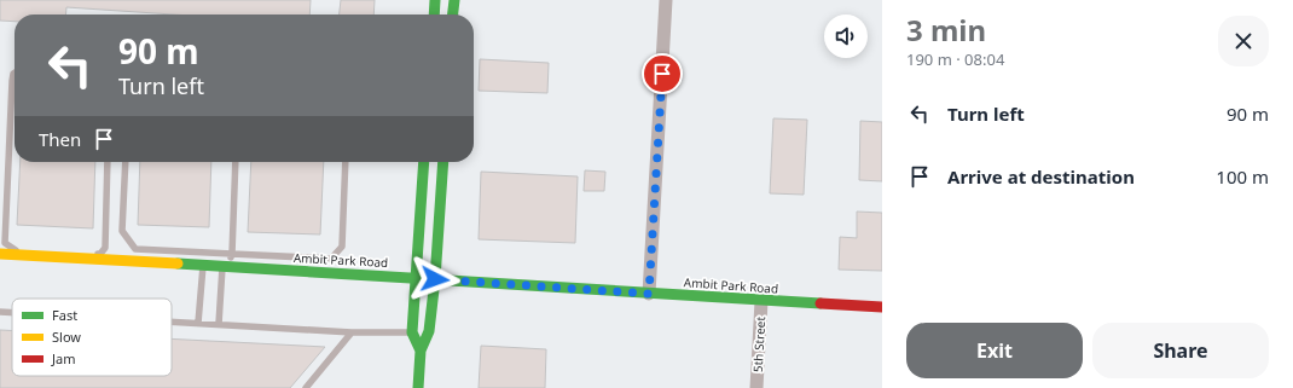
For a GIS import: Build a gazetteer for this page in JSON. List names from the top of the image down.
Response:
{
  "streets": {
    "street": ["Ambit Park Road", "5th Street"]
  },
  "crossings": [
    ["Ambit Park Road", "5th Street"]
  ],
  "legend": ["Fast", "Slow", "Jam"],
  "page": {
    "heading": ["3 min", "190 m · 08:04"],
    "turn": ["90 m", "Turn left"],
    "list": [
      {
        "name": "Turn left",
        "value": "90 m"
      },
      {
        "name": "Arrive at destination",
        "value": "100 m"
      }
    ],
    "then": "Then",
    "buttons": ["Exit", "Share"]
  }
}
